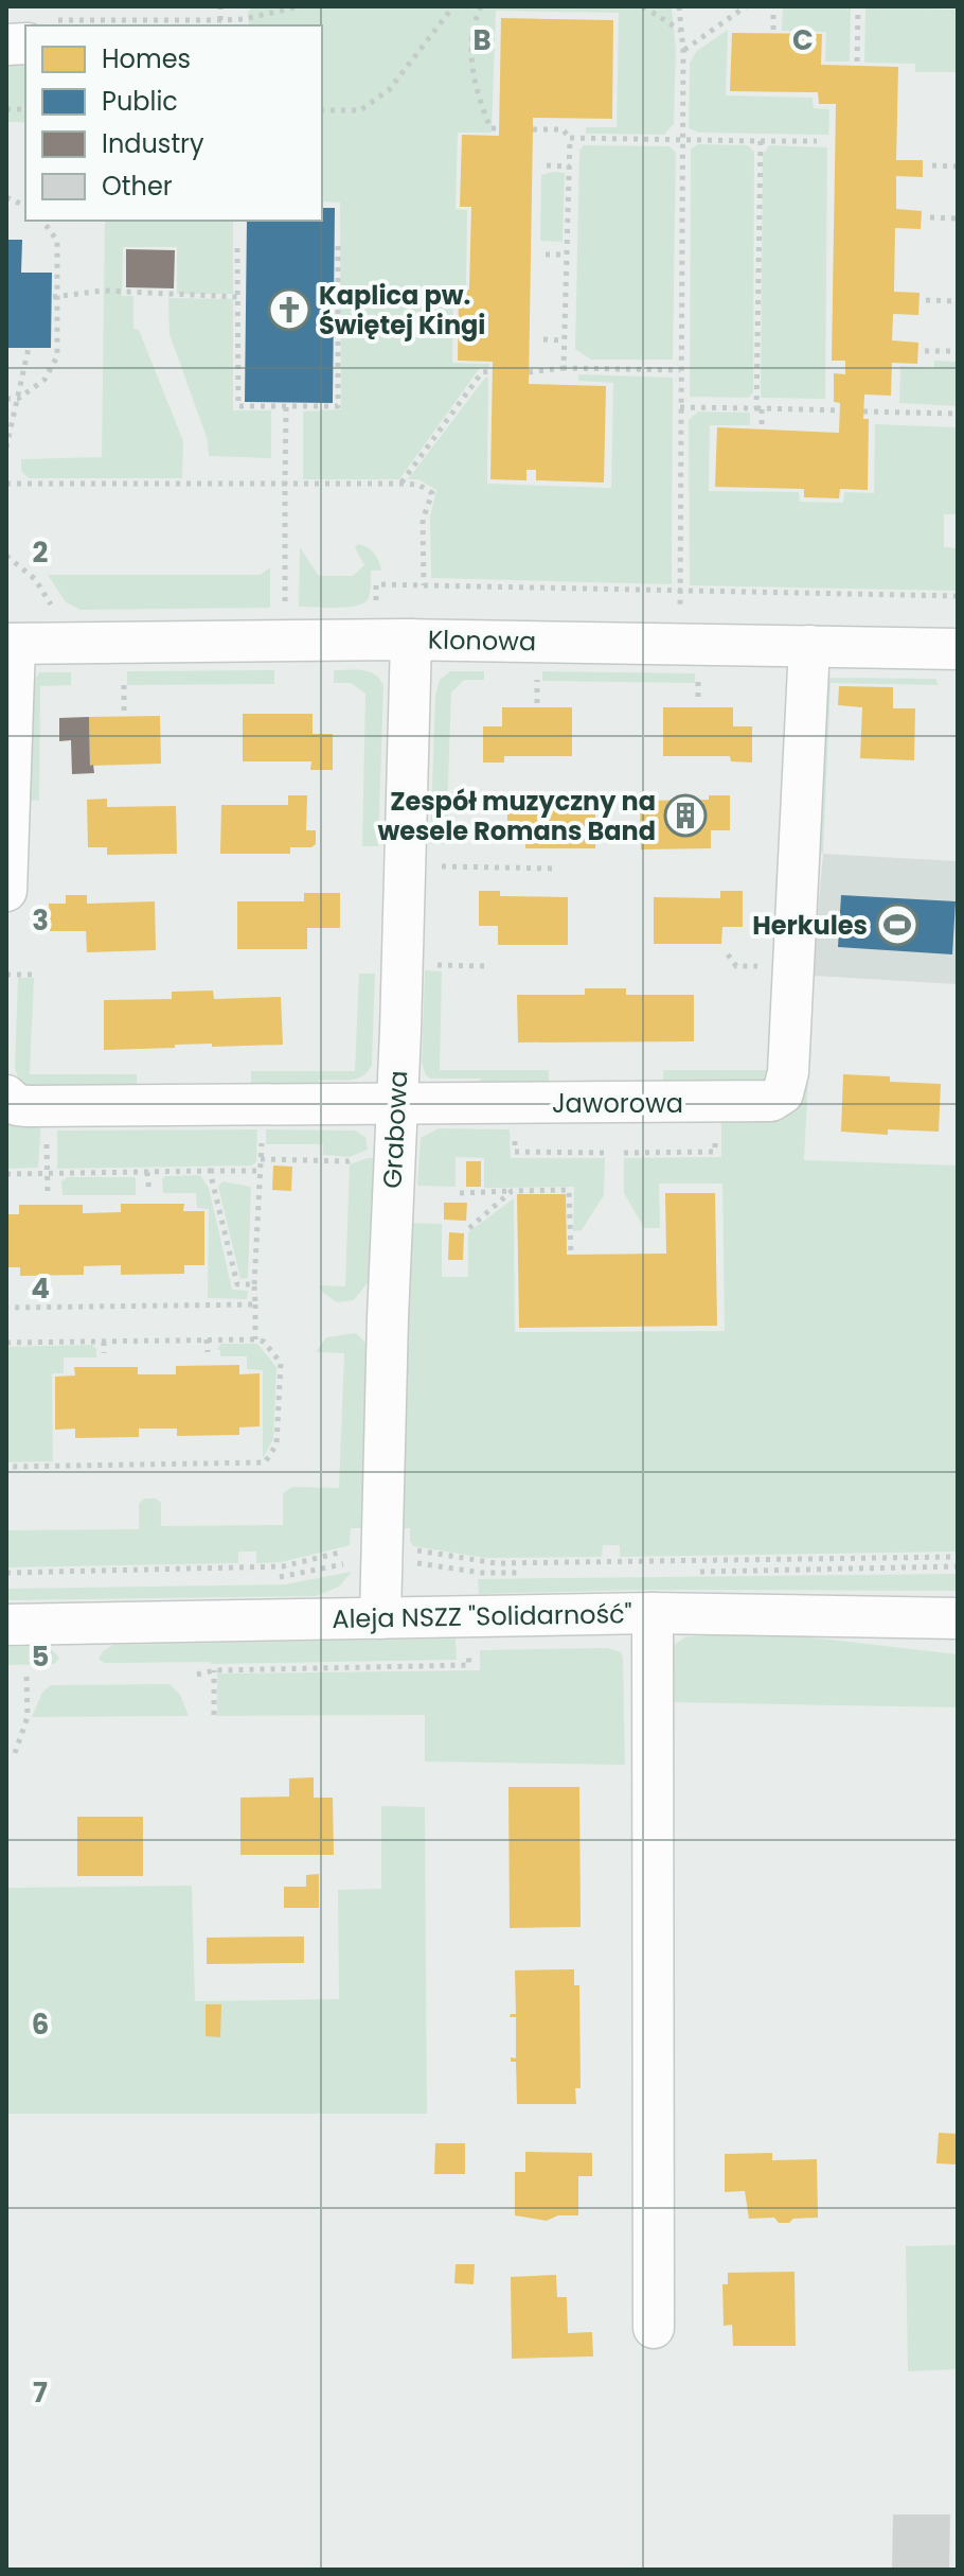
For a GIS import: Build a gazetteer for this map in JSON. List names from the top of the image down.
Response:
{
  "streets": {
    "street": [
      "Klonowa",
      "Jaworowa",
      "Grabowa",
      "Aleja NSZZ \"Solidarność\""
    ]
  },
  "crossings": [
    ["Klonowa", "Jaworowa"],
    ["Klonowa", "Grabowa"],
    ["Jaworowa", "Grabowa"],
    ["Grabowa", "Aleja NSZZ \"Solidarność\""]
  ],
  "places": {
    "church": ["Kaplica pw. Świętej Kingi"],
    "building": ["Zespół muzyczny na wesele Romans Band"],
    "sports": ["Herkules"]
  },
  "legend": [
    "Homes",
    "Public",
    "Industry",
    "Other"
  ],
  "grid": {
    "columns": ["B", "C"],
    "rows": [
      "2",
      "3",
      "4",
      "5",
      "6",
      "7"
    ]
  }
}
